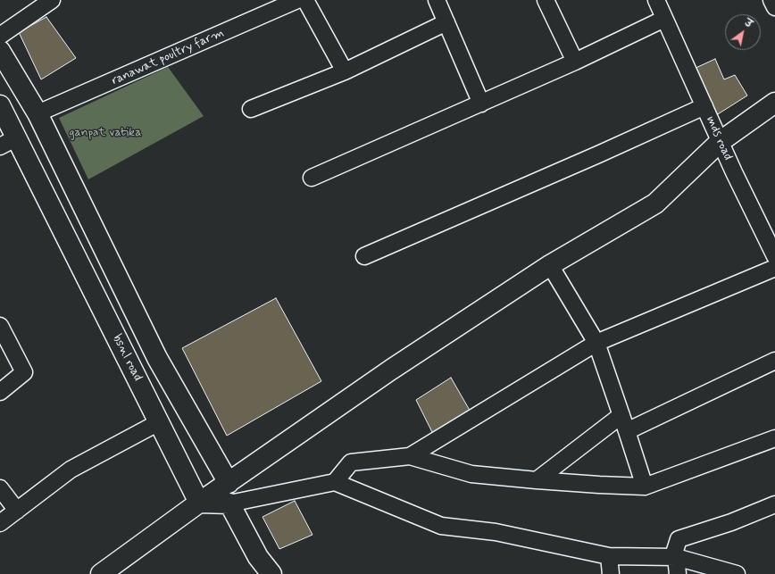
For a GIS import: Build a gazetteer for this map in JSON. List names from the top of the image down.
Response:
{
  "streets": {
    "street": ["ranawat poultry farm", "mds road", "bsnl road"]
  },
  "parks": ["ganpat vatika"],
  "north": "top right"
}
